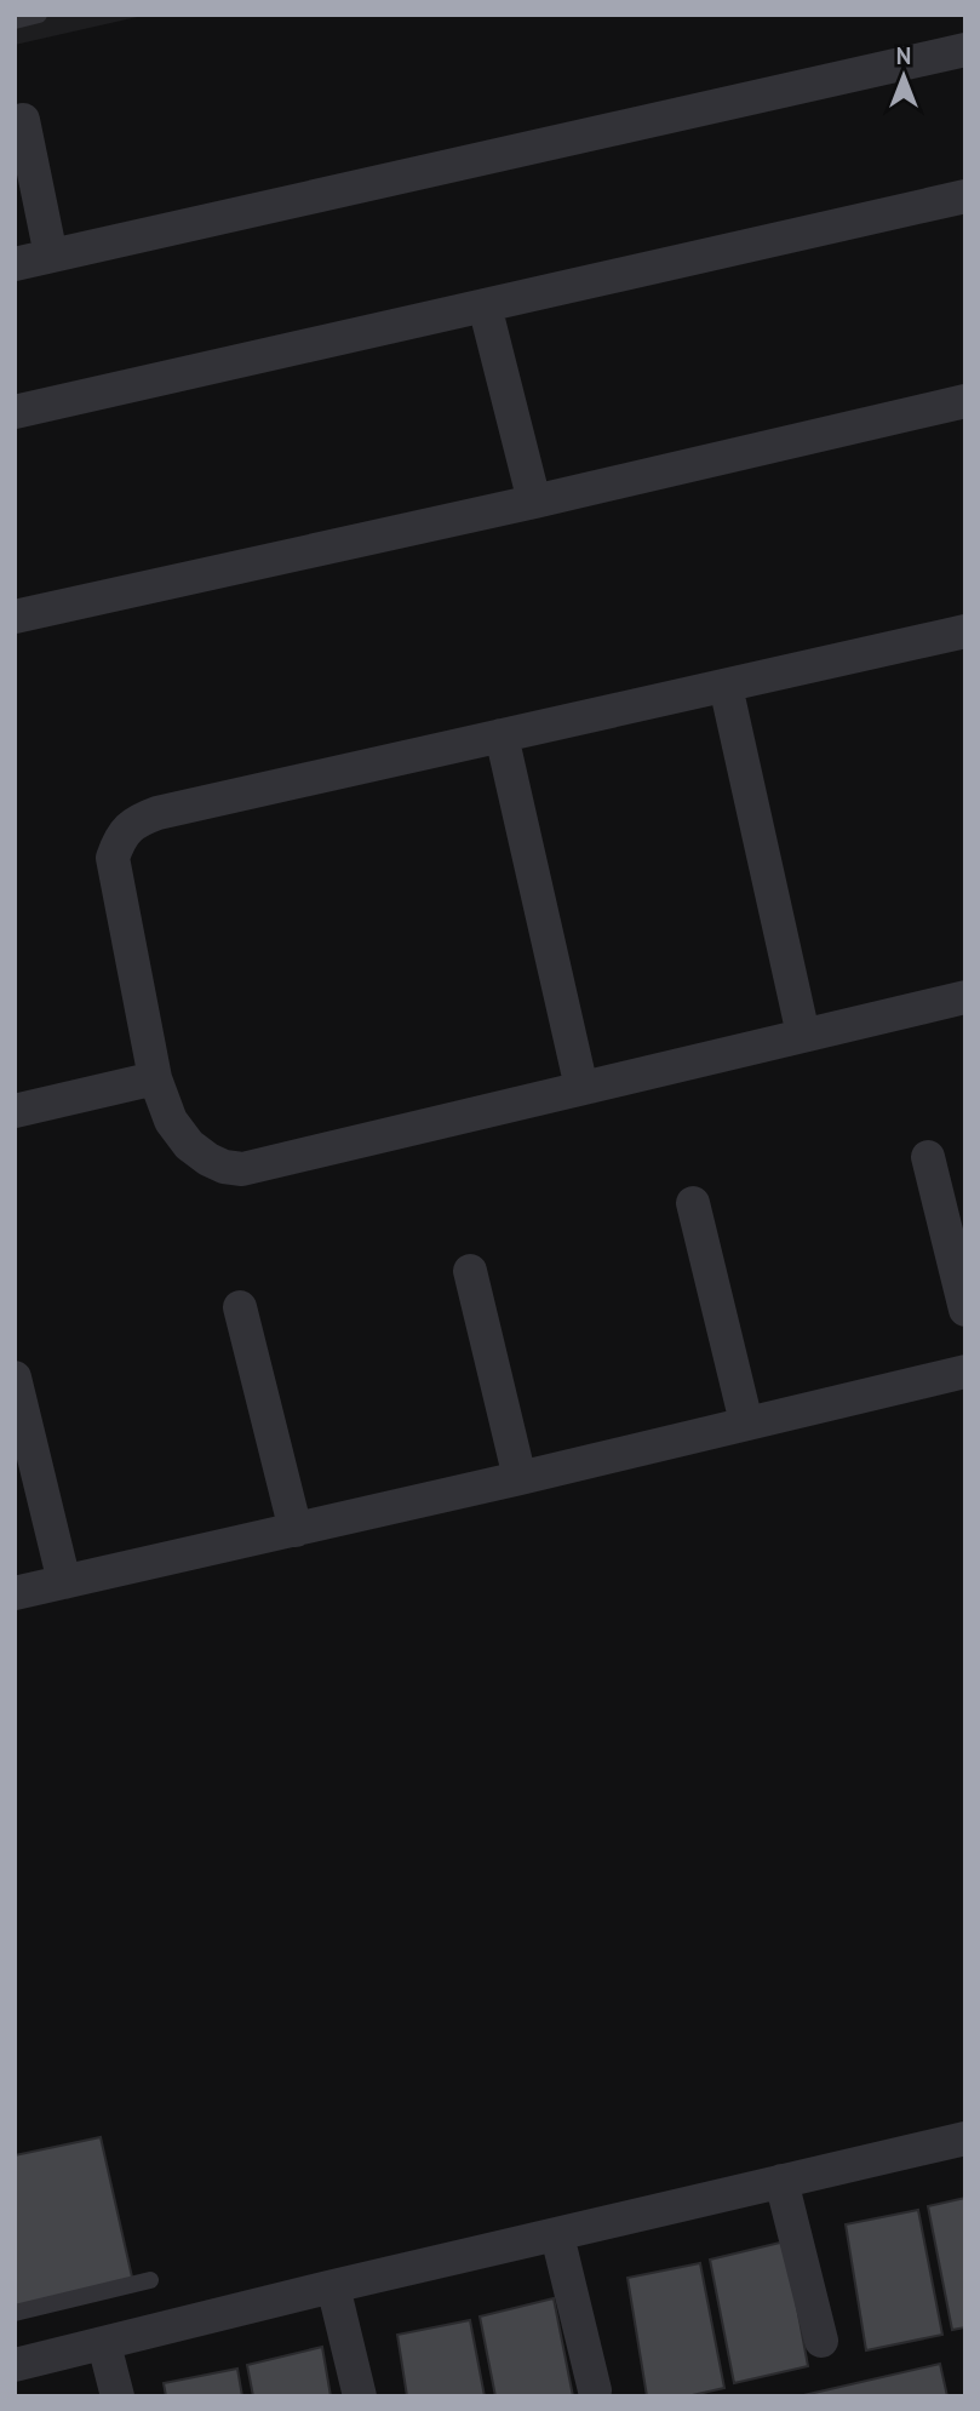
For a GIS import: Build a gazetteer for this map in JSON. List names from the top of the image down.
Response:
{
  "north": "top"
}
